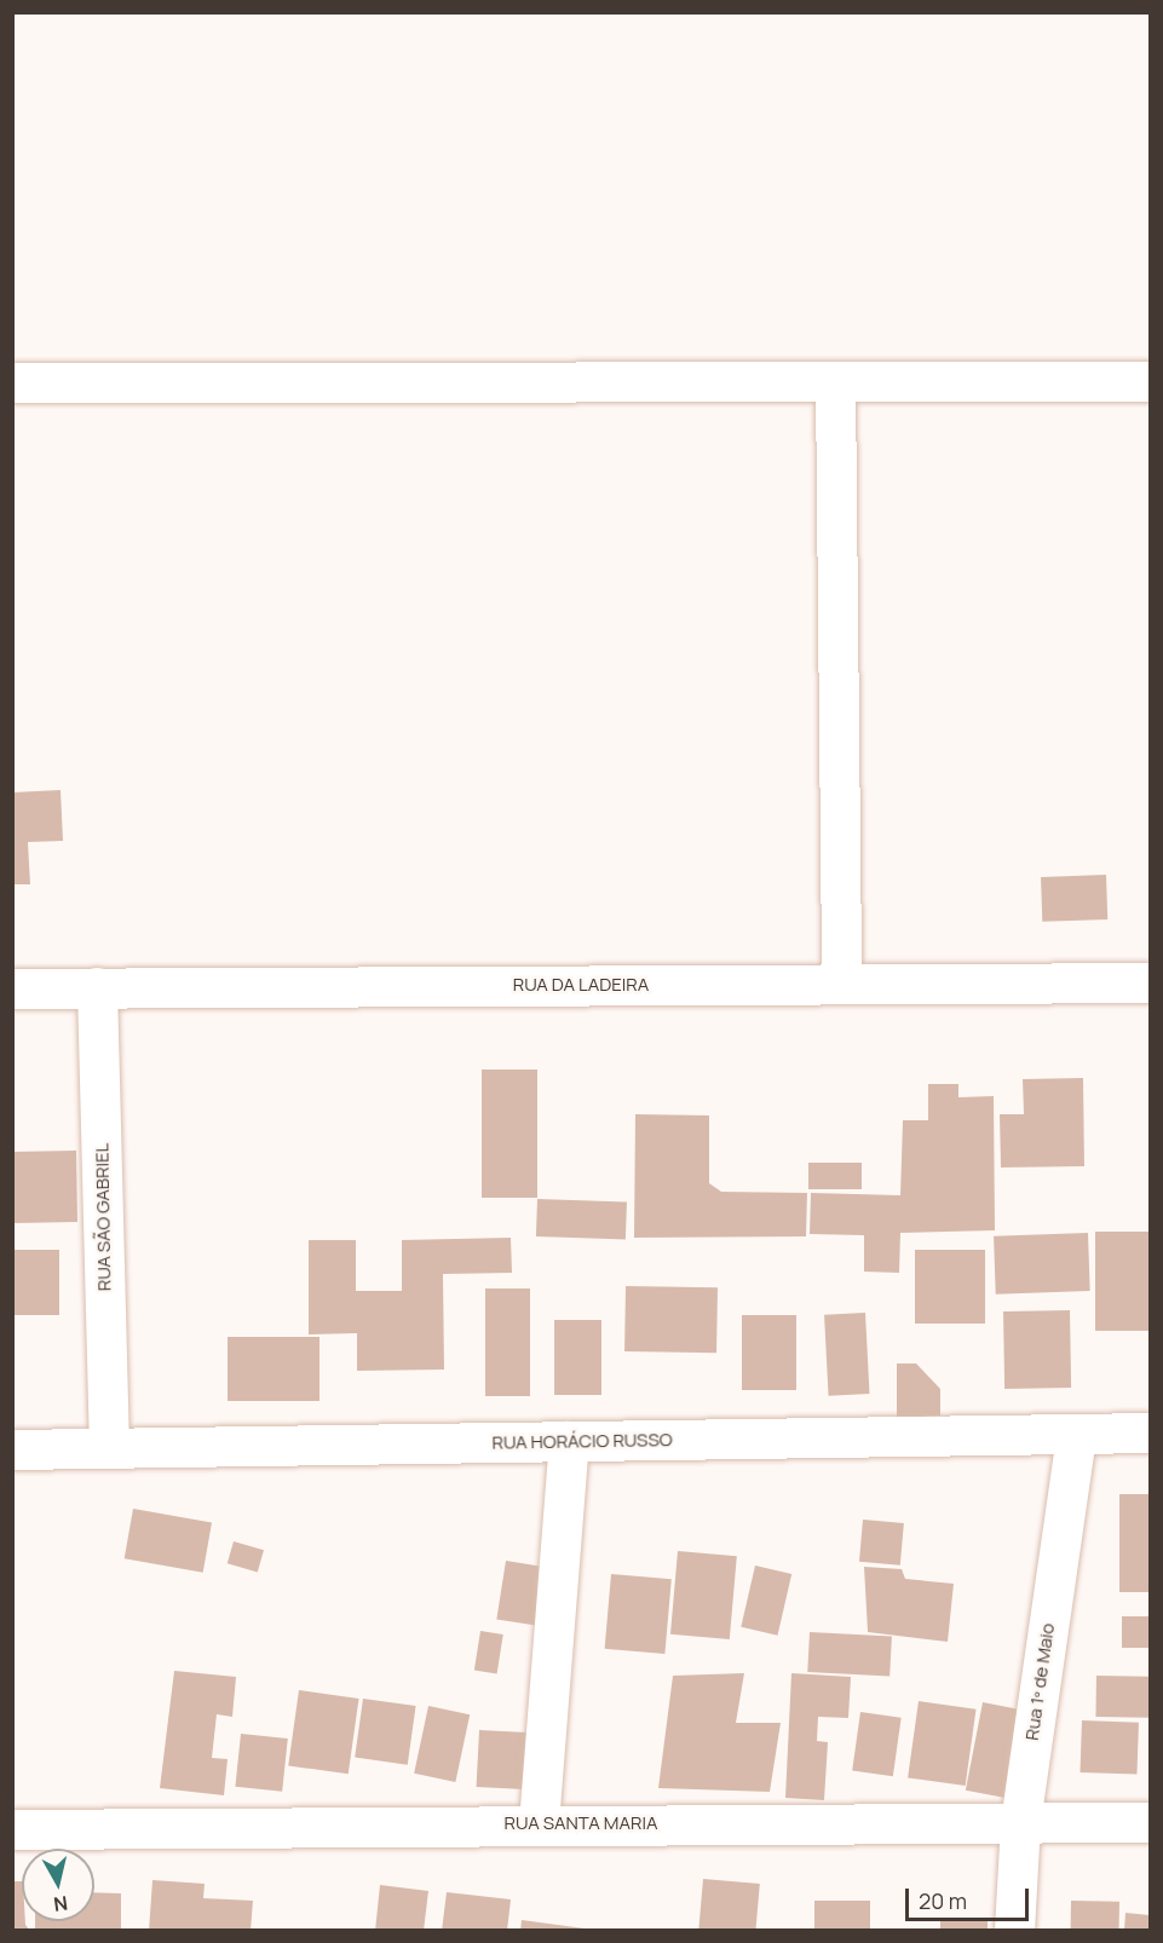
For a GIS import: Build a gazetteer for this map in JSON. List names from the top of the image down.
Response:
{
  "streets": {
    "street": [
      "RUA DA LADEIRA",
      "RUA SÃO GABRIEL",
      "RUA HORÁCIO RUSSO",
      "Rua 1º de Maio",
      "RUA SANTA MARIA"
    ]
  },
  "crossings": [
    ["RUA DA LADEIRA", "RUA SÃO GABRIEL"],
    ["RUA SÃO GABRIEL", "RUA HORÁCIO RUSSO"],
    ["RUA HORÁCIO RUSSO", "Rua 1º de Maio"],
    ["Rua 1º de Maio", "RUA SANTA MARIA"]
  ],
  "scale_bar": "20 m",
  "north": "bottom"
}
